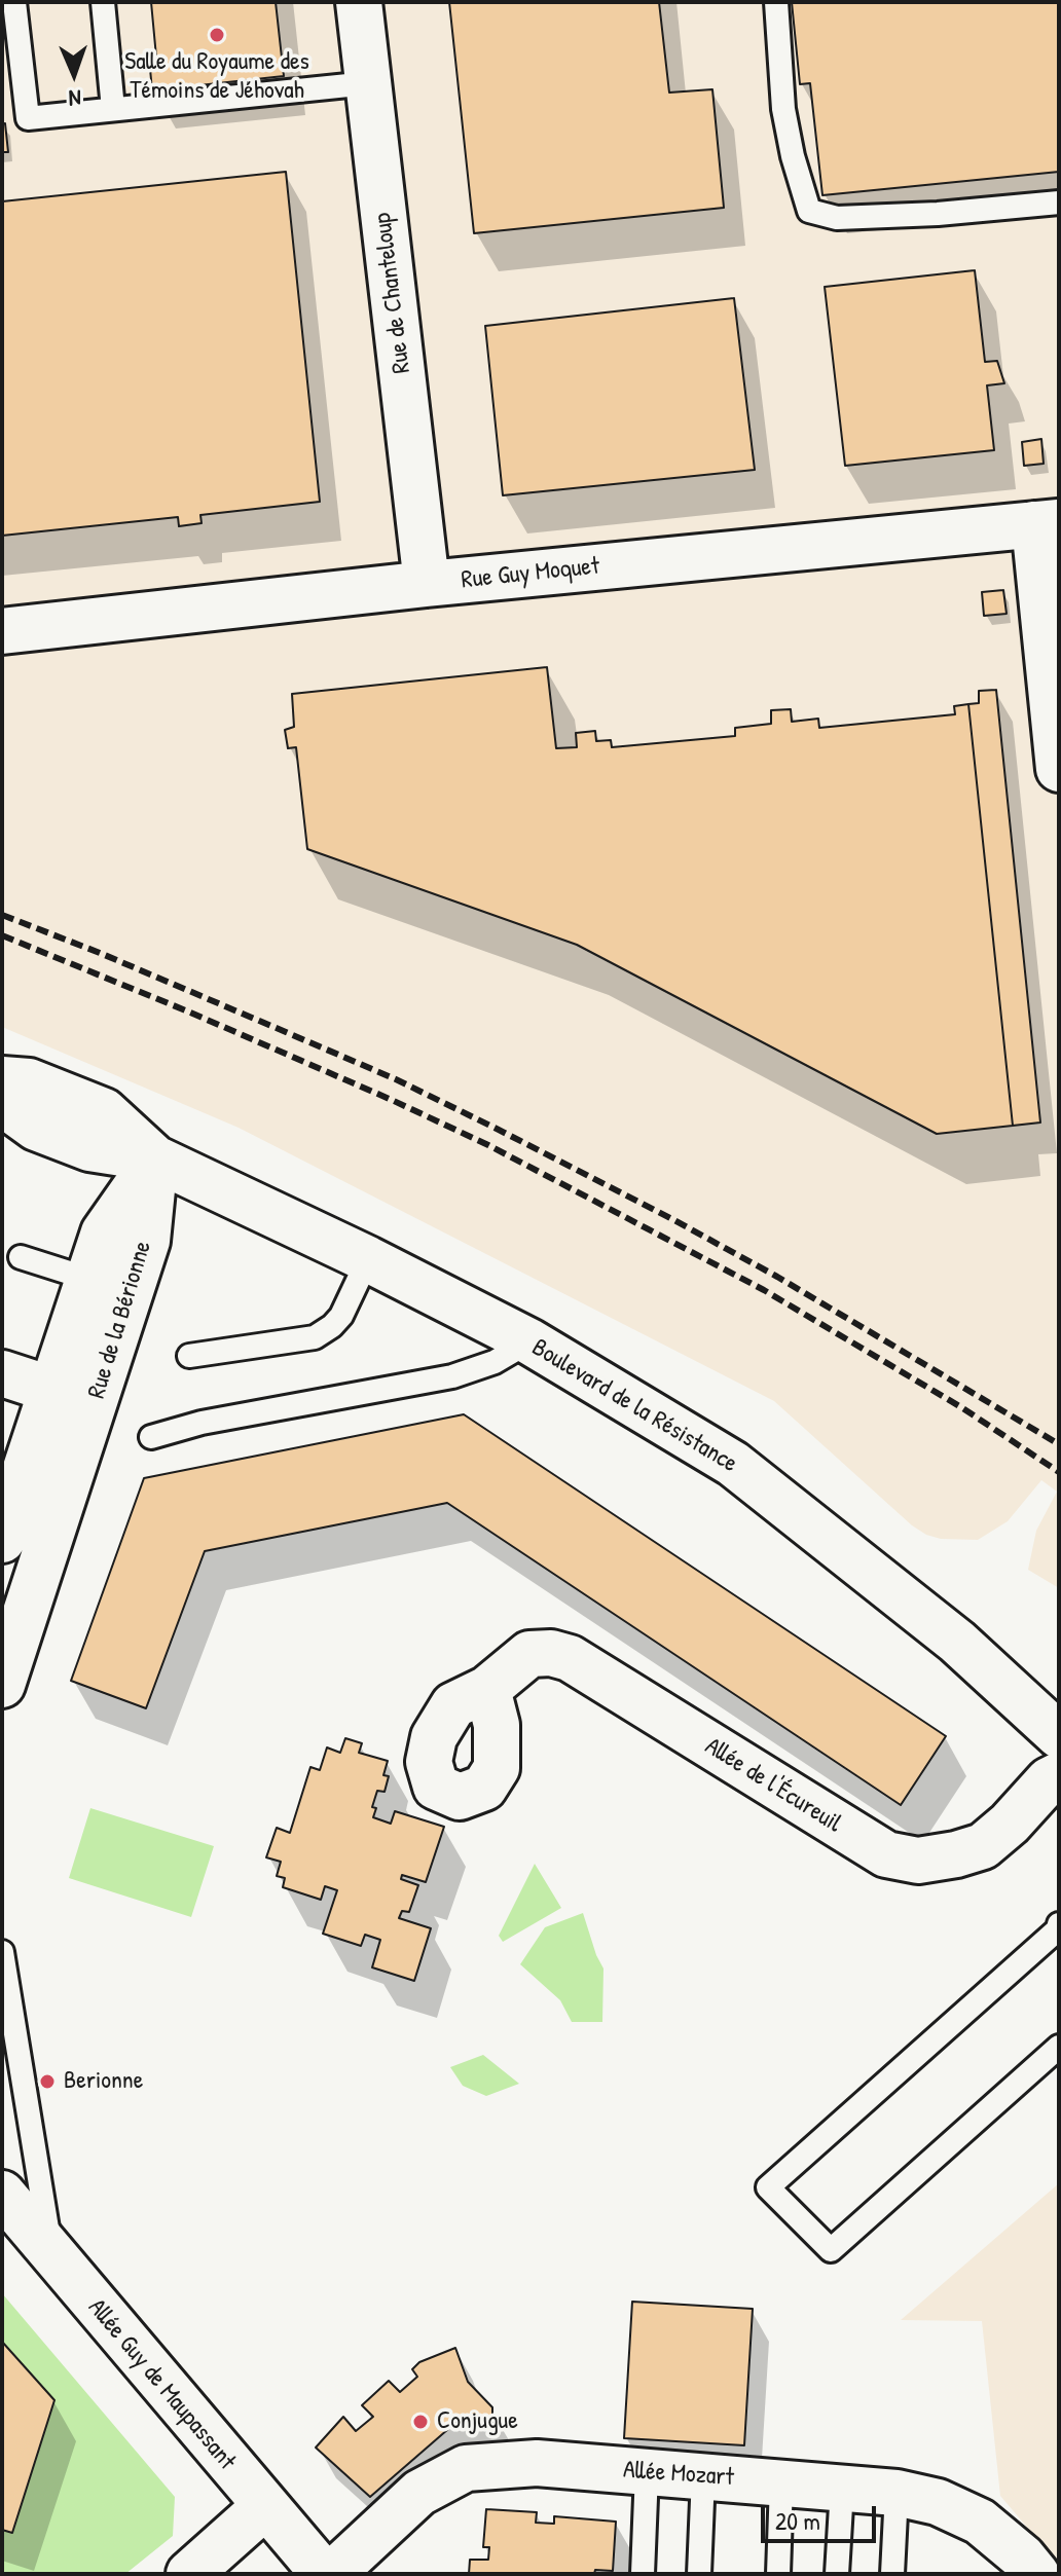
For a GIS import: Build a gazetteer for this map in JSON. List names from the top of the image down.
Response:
{
  "streets": {
    "street": [
      "Rue de Chanteloup",
      "Rue Guy Moquet",
      "Rue de la Bérionne",
      "Boulevard de la Résistance",
      "Allée de l'Écureuil",
      "Allée Guy de Maupassant",
      "Allée Mozart"
    ]
  },
  "crossings": [
    ["Rue de Chanteloup", "Rue Guy Moquet"],
    ["Rue de la Bérionne", "Boulevard de la Résistance"]
  ],
  "places": ["Salle du Royaume des Témoins de Jéhovah", "Berionne", "Conjugue"],
  "scale_bar": "20 m",
  "north": "bottom"
}
